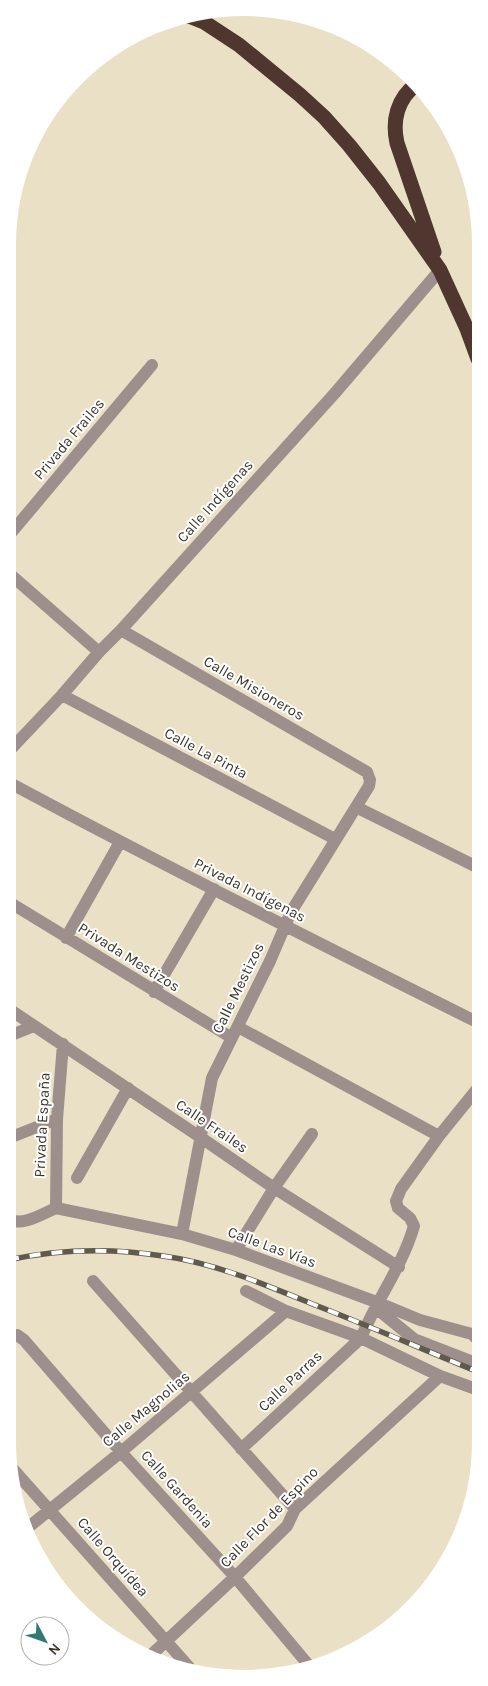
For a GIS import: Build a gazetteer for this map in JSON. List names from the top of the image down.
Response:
{
  "streets": {
    "street": [
      "Privada Frailes",
      "Calle Indígenas",
      "Calle Misioneros",
      "Calle La Pinta",
      "Privada Indígenas",
      "Privada Mestizos",
      "Calle Mestizos",
      "Privada España",
      "Calle Frailes",
      "Calle Las Vías",
      "Calle Parras",
      "Calle Magnolias",
      "Calle Gardenia",
      "Calle Flor de Espino",
      "Calle Orquídea"
    ]
  },
  "crossings": [
    ["Calle Indígenas", "Calle Misioneros"],
    ["Calle Indígenas", "Calle La Pinta"],
    ["Calle Misioneros", "Calle Mestizos"],
    ["Calle La Pinta", "Calle Mestizos"],
    ["Privada Indígenas", "Calle Mestizos"],
    ["Privada Mestizos", "Calle Mestizos"],
    ["Calle Mestizos", "Calle Frailes"],
    ["Calle Mestizos", "Calle Las Vías"],
    ["Privada España", "Calle Frailes"],
    ["Privada España", "Calle Las Vías"],
    ["Calle Magnolias", "Calle Gardenia"],
    ["Calle Magnolias", "Calle Orquídea"],
    ["Calle Gardenia", "Calle Flor de Espino"],
    ["Calle Flor de Espino", "Calle Orquídea"]
  ],
  "north": "bottom right"
}
